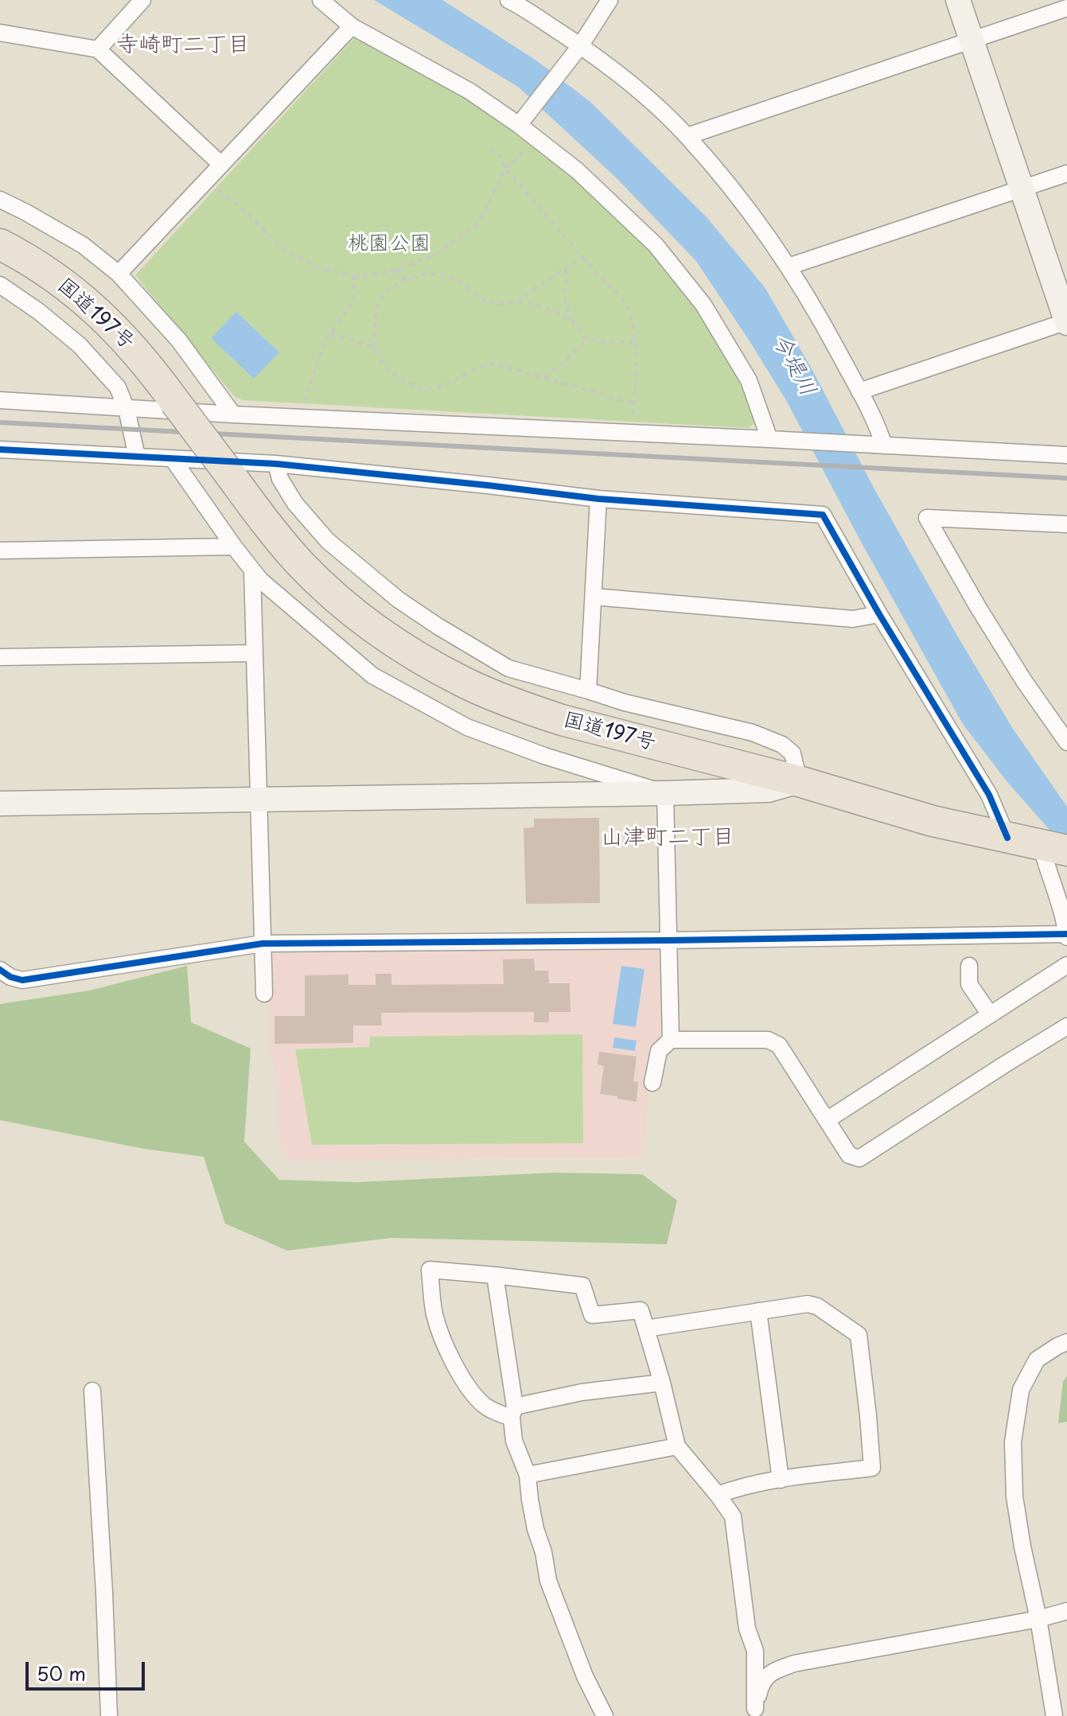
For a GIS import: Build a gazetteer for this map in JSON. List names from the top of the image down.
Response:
{
  "streets": {
    "highway": ["国道197号"]
  },
  "districts": ["寺崎町二丁目", "山津町二丁目"],
  "water": ["今堤川"],
  "parks": ["桃園公園"],
  "scale_bar": "50 m"
}
